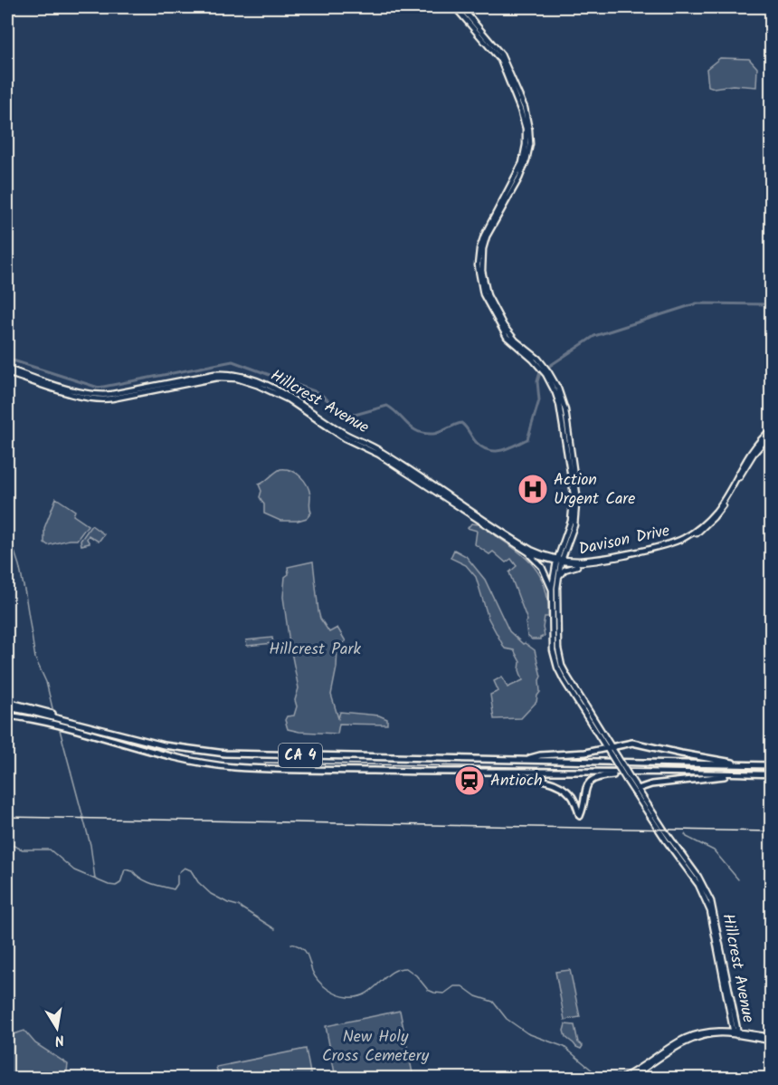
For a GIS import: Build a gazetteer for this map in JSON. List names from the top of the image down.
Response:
{
  "streets": {
    "highway": ["CA 4"],
    "main road": ["Hillcrest Avenue", "Davison Drive"]
  },
  "crossings": [
    ["Hillcrest Avenue", "Davison Drive"]
  ],
  "parks": ["Hillcrest Park", "New Holy Cross Cemetery"],
  "places": {
    "hospital": ["Action Urgent Care"],
    "station": ["Antioch"]
  },
  "north": "bottom"
}
